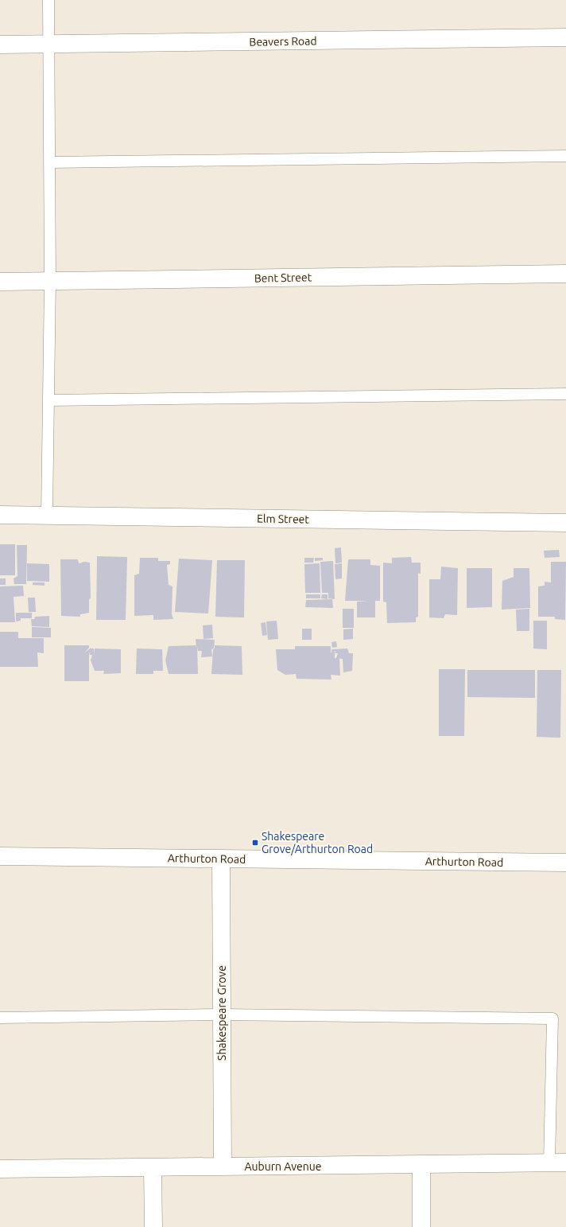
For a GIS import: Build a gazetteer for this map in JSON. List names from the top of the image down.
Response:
{
  "streets": {
    "street": [
      "Beavers Road",
      "Bent Street",
      "Elm Street",
      "Arthurton Road",
      "Shakespeare Grove",
      "Auburn Avenue"
    ]
  },
  "crossings": [
    ["Arthurton Road", "Shakespeare Grove"],
    ["Shakespeare Grove", "Auburn Avenue"]
  ],
  "places": {
    "transit": ["Shakespeare Grove/Arthurton Road"]
  }
}
